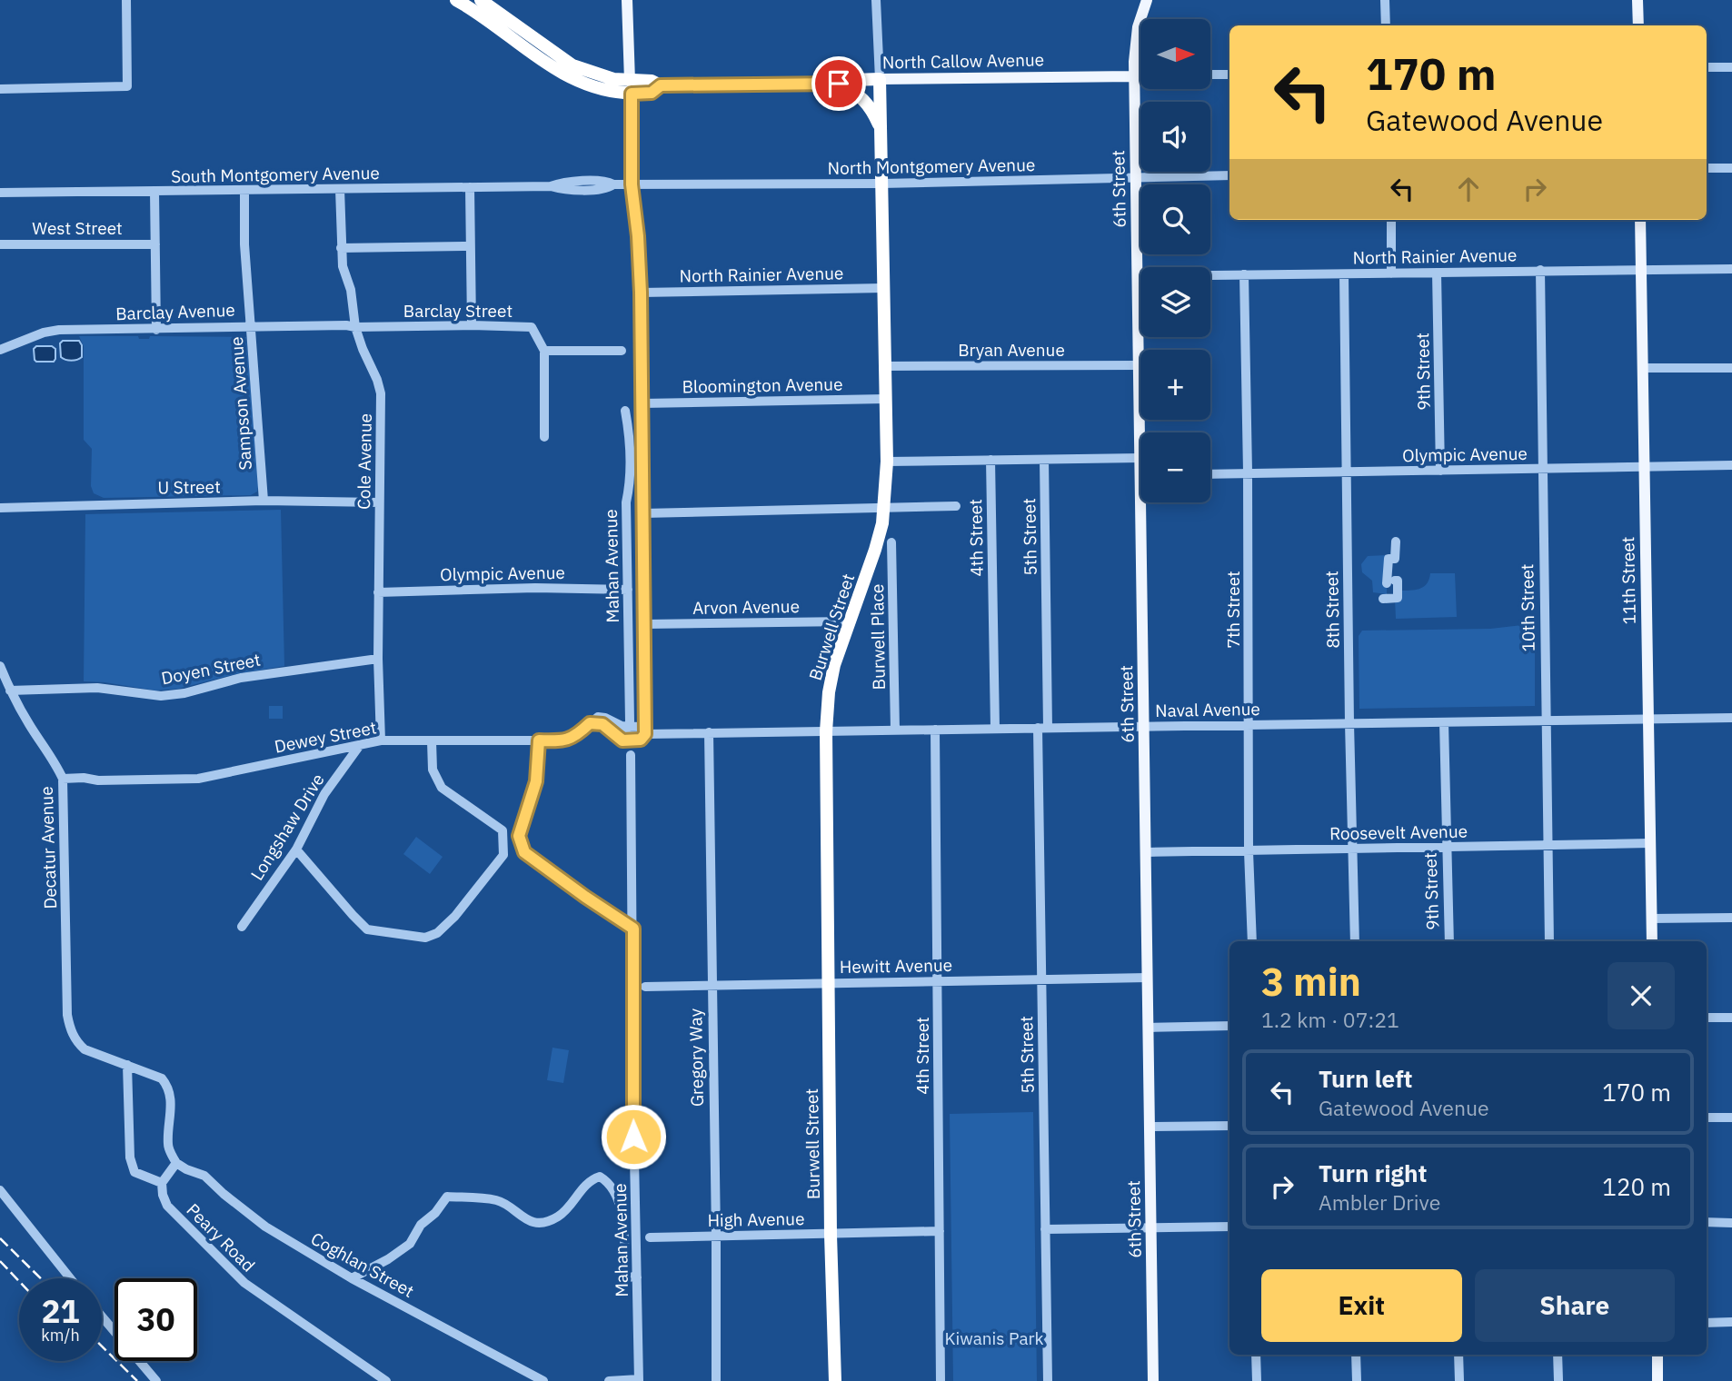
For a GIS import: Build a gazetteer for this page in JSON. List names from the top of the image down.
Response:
{
  "streets": {
    "highway": ["North Callow Avenue", "Burwell Street"],
    "main road": ["6th Street", "11th Street"],
    "street": [
      "North Montgomery Avenue",
      "South Montgomery Avenue",
      "West Street",
      "North Rainier Avenue",
      "Barclay Street",
      "Barclay Avenue",
      "Bryan Avenue",
      "9th Street",
      "Bloomington Avenue",
      "Sampson Avenue",
      "Olympic Avenue",
      "Cole Avenue",
      "U Street",
      "5th Street",
      "4th Street",
      "Mahan Avenue",
      "Arvon Avenue",
      "10th Street",
      "7th Street",
      "8th Street",
      "Burwell Place",
      "Doyen Street",
      "Naval Avenue",
      "Dewey Street",
      "Longshaw Drive",
      "Roosevelt Avenue",
      "Decatur Avenue",
      "Hewitt Avenue",
      "Gregory Way",
      "High Avenue",
      "Peary Road",
      "Coghlan Street"
    ]
  },
  "crossings": [
    ["North Callow Avenue", "6th Street"],
    ["North Callow Avenue", "Burwell Street"],
    ["North Montgomery Avenue", "South Montgomery Avenue"],
    ["North Montgomery Avenue", "6th Street"],
    ["North Montgomery Avenue", "Burwell Street"],
    ["South Montgomery Avenue", "Sampson Avenue"],
    ["South Montgomery Avenue", "Cole Avenue"],
    ["6th Street", "North Rainier Avenue"],
    ["6th Street", "Bryan Avenue"],
    ["6th Street", "Naval Avenue"],
    ["6th Street", "Roosevelt Avenue"],
    ["6th Street", "Hewitt Avenue"],
    ["North Rainier Avenue", "9th Street"],
    ["North Rainier Avenue", "11th Street"],
    ["North Rainier Avenue", "10th Street"],
    ["North Rainier Avenue", "7th Street"],
    ["North Rainier Avenue", "8th Street"],
    ["North Rainier Avenue", "Burwell Street"],
    ["Barclay Street", "Barclay Avenue"],
    ["Barclay Street", "Cole Avenue"],
    ["Barclay Avenue", "Sampson Avenue"],
    ["Barclay Avenue", "Cole Avenue"],
    ["Bryan Avenue", "Burwell Street"],
    ["9th Street", "Olympic Avenue"],
    ["9th Street", "Naval Avenue"],
    ["9th Street", "Roosevelt Avenue"],
    ["Bloomington Avenue", "Burwell Street"],
    ["Sampson Avenue", "U Street"],
    ["Olympic Avenue", "Cole Avenue"],
    ["Olympic Avenue", "Mahan Avenue"],
    ["Olympic Avenue", "11th Street"],
    ["Olympic Avenue", "10th Street"],
    ["Olympic Avenue", "7th Street"],
    ["Olympic Avenue", "8th Street"],
    ["Cole Avenue", "U Street"],
    ["Cole Avenue", "Doyen Street"],
    ["Cole Avenue", "Dewey Street"],
    ["5th Street", "Naval Avenue"],
    ["5th Street", "Hewitt Avenue"],
    ["4th Street", "Naval Avenue"],
    ["4th Street", "Hewitt Avenue"],
    ["4th Street", "High Avenue"],
    ["11th Street", "Naval Avenue"],
    ["11th Street", "Roosevelt Avenue"],
    ["Arvon Avenue", "Burwell Street"],
    ["10th Street", "Naval Avenue"],
    ["10th Street", "Roosevelt Avenue"],
    ["7th Street", "Naval Avenue"],
    ["7th Street", "Roosevelt Avenue"],
    ["8th Street", "Naval Avenue"],
    ["8th Street", "Roosevelt Avenue"],
    ["Burwell Street", "Naval Avenue"],
    ["Burwell Street", "Hewitt Avenue"],
    ["Burwell Street", "High Avenue"],
    ["Burwell Place", "Naval Avenue"],
    ["Doyen Street", "Decatur Avenue"],
    ["Naval Avenue", "Dewey Street"],
    ["Naval Avenue", "Gregory Way"],
    ["Dewey Street", "Longshaw Drive"],
    ["Dewey Street", "Decatur Avenue"],
    ["Hewitt Avenue", "Gregory Way"],
    ["Gregory Way", "High Avenue"]
  ],
  "parks": ["Kiwanis Park"],
  "north": "right",
  "page": {
    "map_buttons": ["+", "−"],
    "turn": ["170 m", "Gatewood Avenue"],
    "heading": ["3 min", "1.2 km · 07:21"],
    "list": [
      {
        "name": "Turn left",
        "note": "Gatewood Avenue",
        "value": "170 m"
      },
      {
        "name": "Turn right",
        "note": "Ambler Drive",
        "value": "120 m"
      }
    ],
    "buttons": ["Exit", "Share"],
    "speed": "21 km/h",
    "limit": "30"
  }
}
